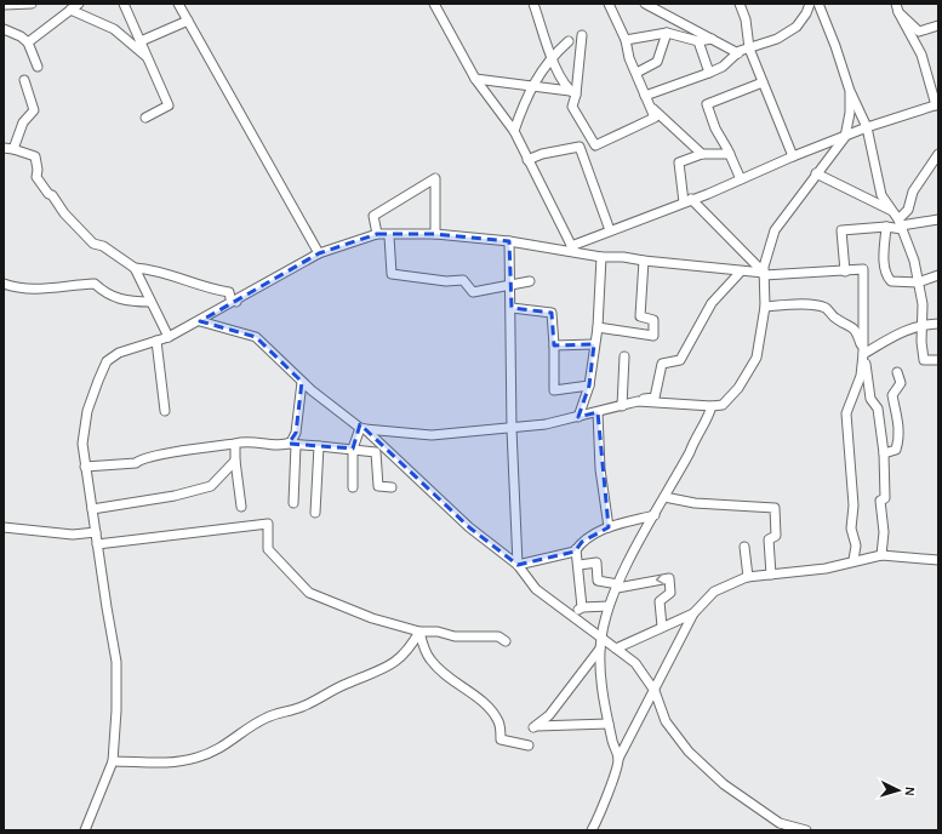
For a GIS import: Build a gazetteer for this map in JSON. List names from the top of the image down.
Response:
{
  "north": "right"
}
